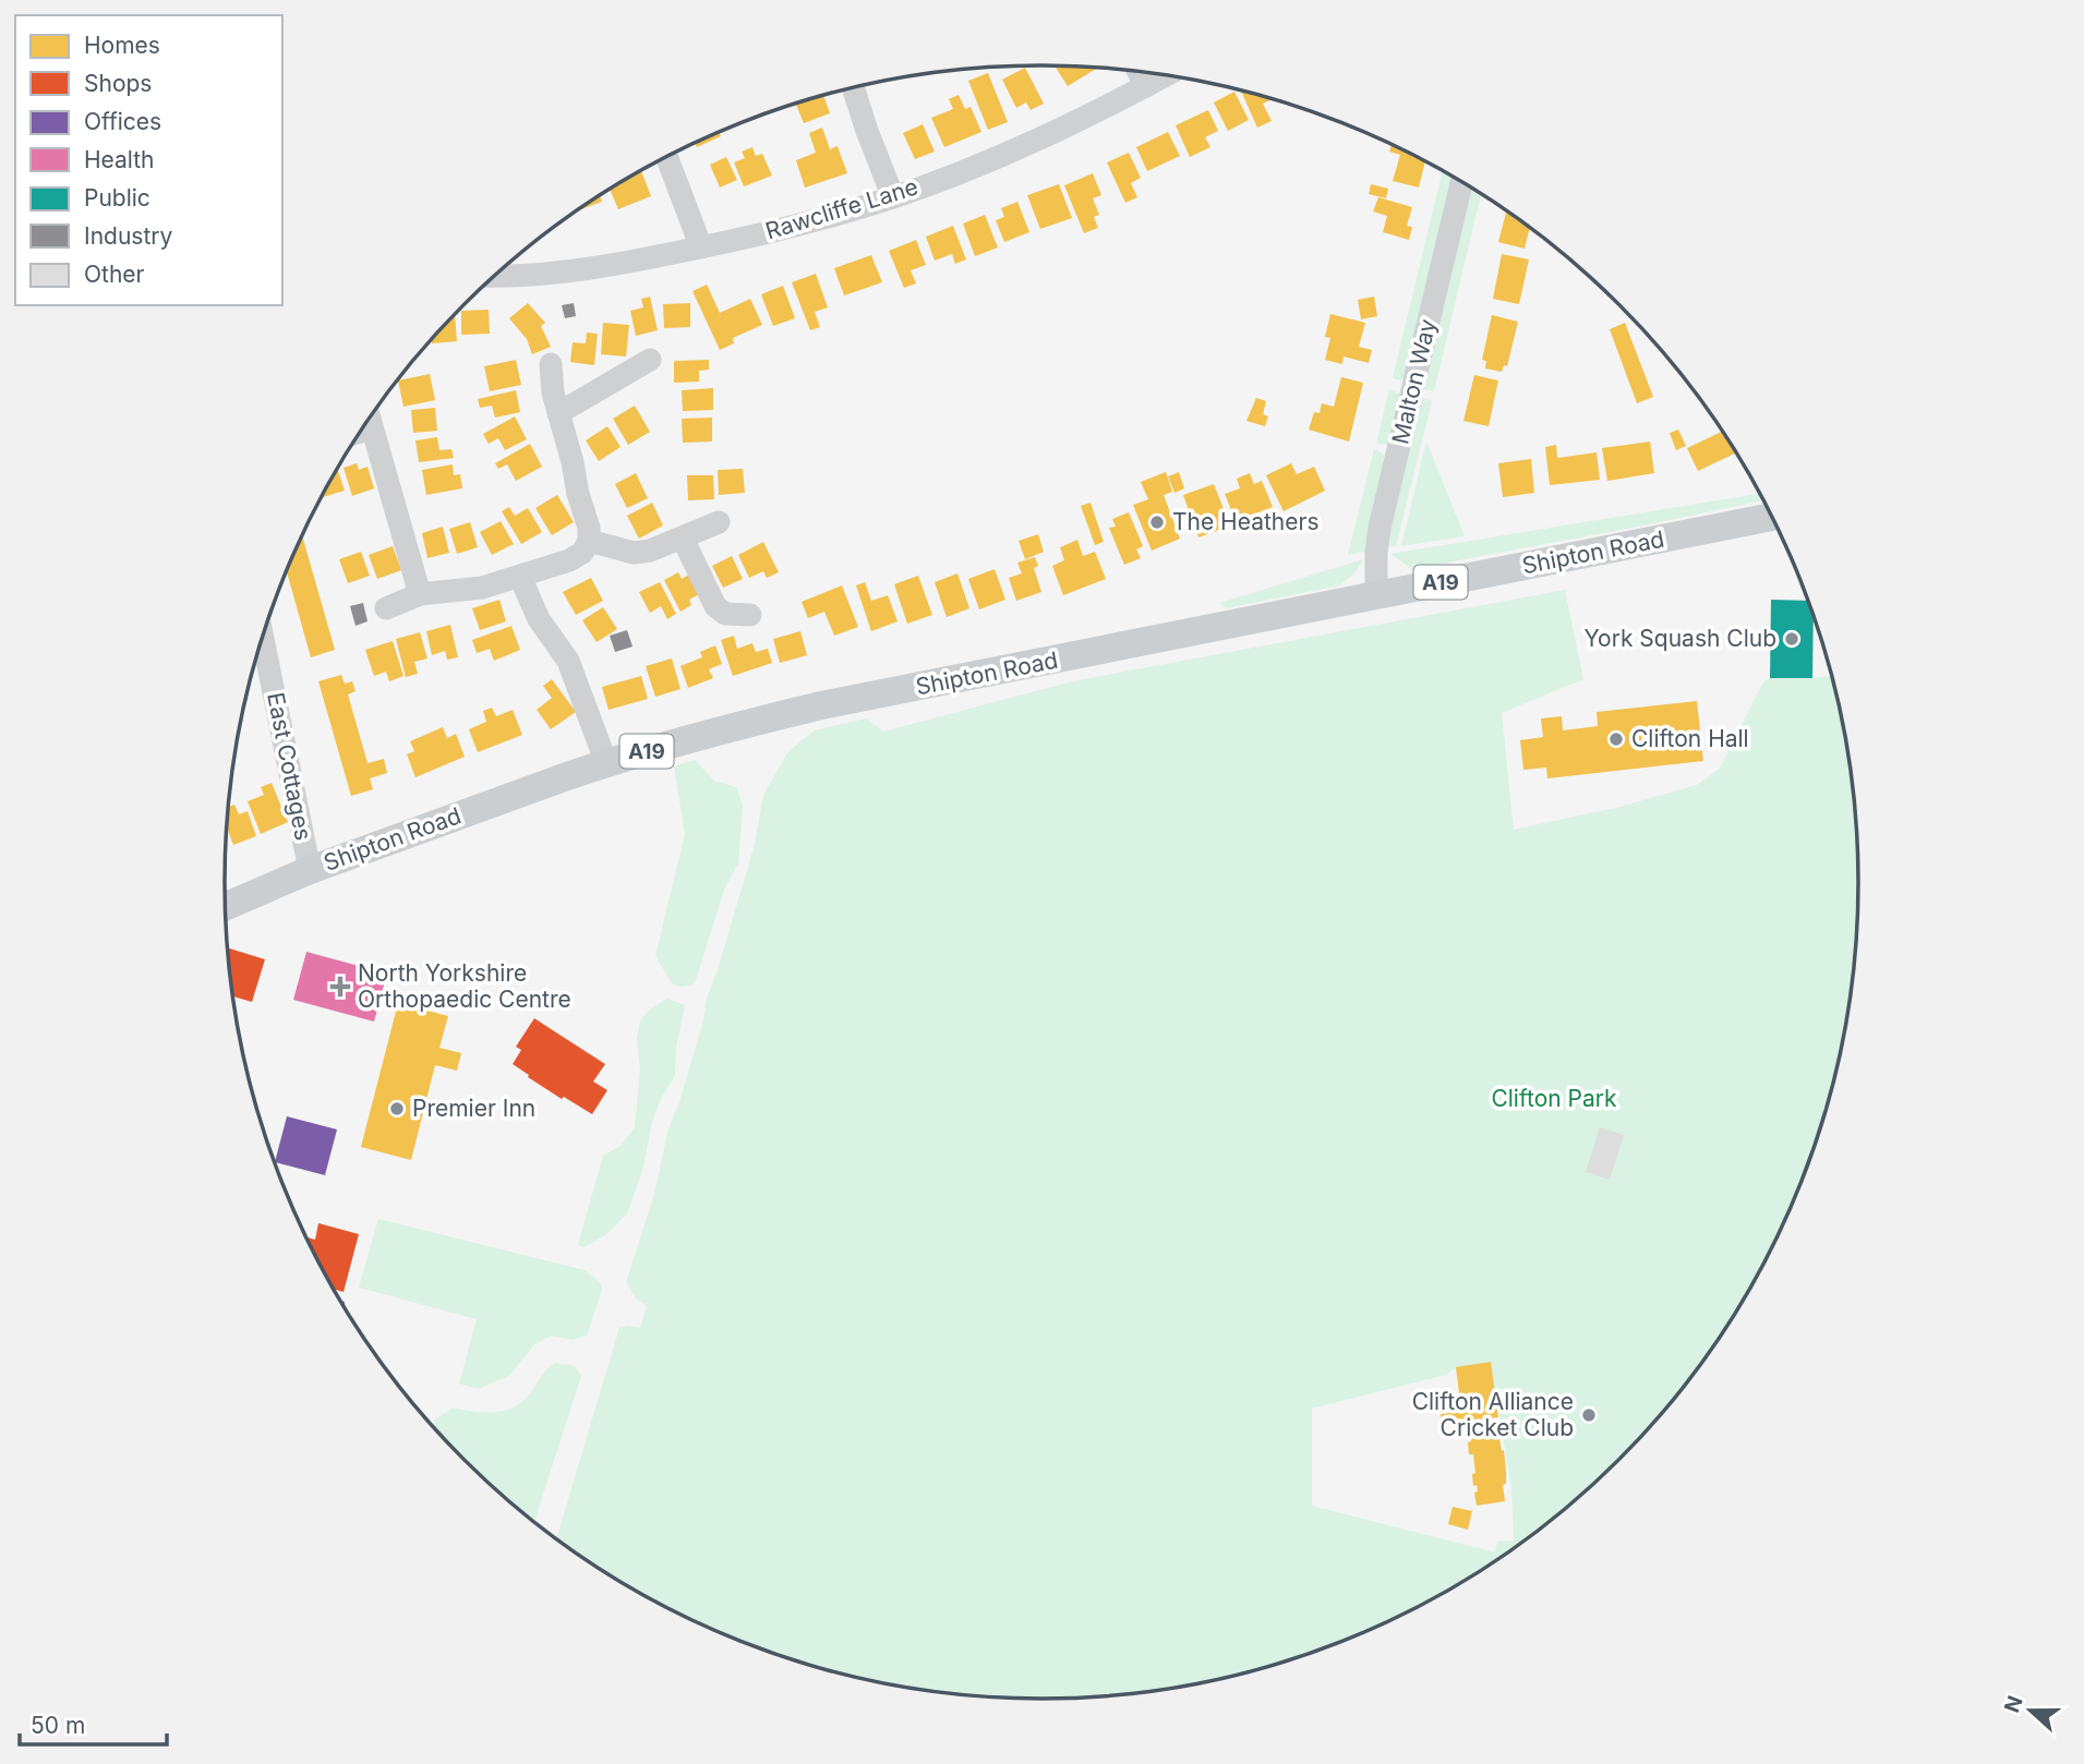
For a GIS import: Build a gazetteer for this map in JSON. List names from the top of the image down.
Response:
{
  "streets": {
    "main road": ["Shipton Road", "A19"],
    "street": ["Rawcliffe Lane", "Malton Way", "East Cottages"]
  },
  "crossings": [
    ["Malton Way", "Shipton Road"],
    ["Shipton Road", "East Cottages"]
  ],
  "parks": ["Clifton Park"],
  "places": {
    "other": [
      "The Heathers",
      "York Squash Club",
      "Clifton Hall",
      "Premier Inn",
      "Clifton Alliance Cricket Club"
    ],
    "health": ["North Yorkshire Orthopaedic Centre"]
  },
  "legend": [
    "Homes",
    "Shops",
    "Offices",
    "Health",
    "Public",
    "Industry",
    "Other"
  ],
  "scale_bar": "50 m",
  "north": "left"
}
